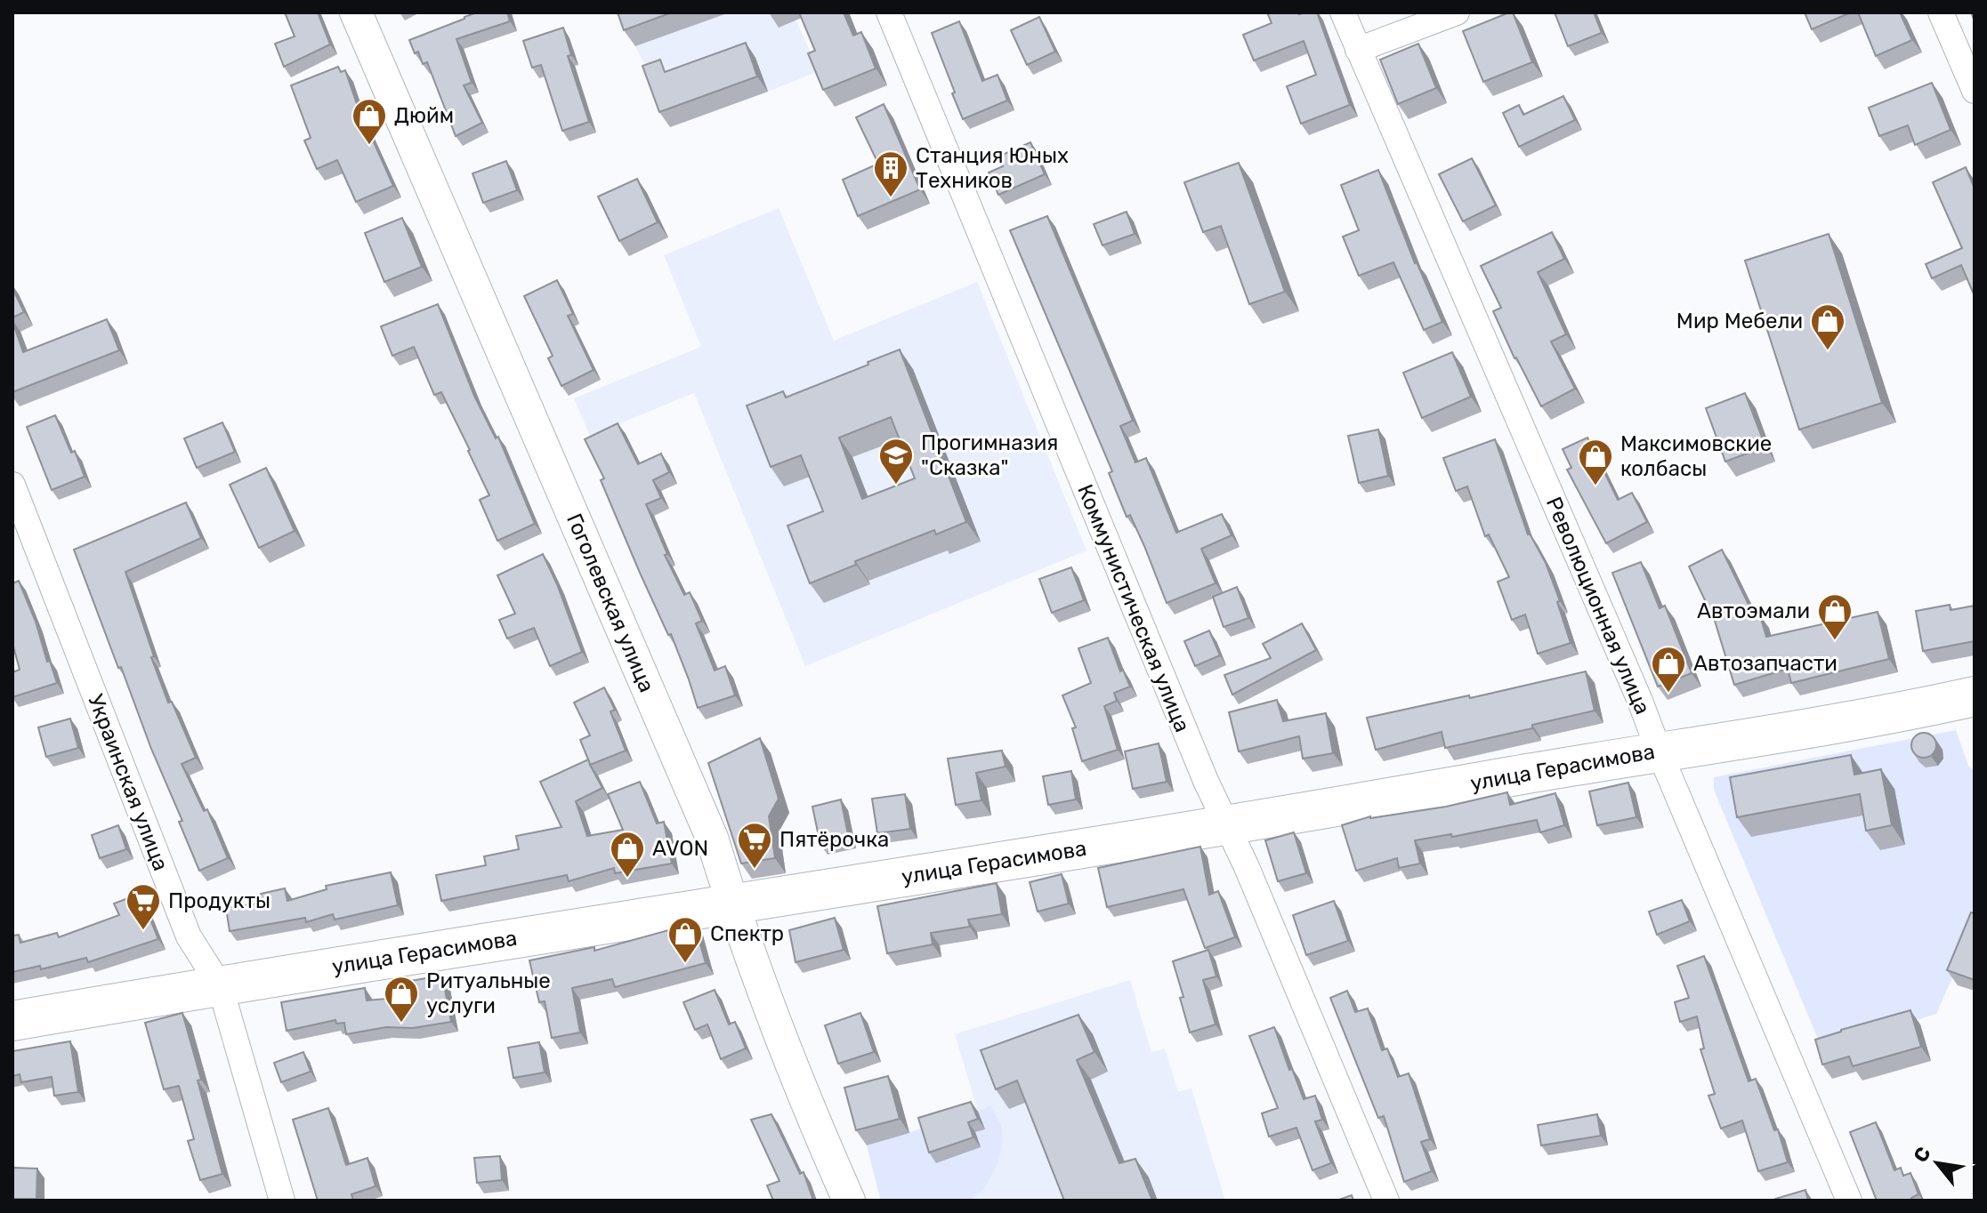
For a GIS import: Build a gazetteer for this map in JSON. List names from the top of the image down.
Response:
{
  "streets": {
    "main road": ["улица Герасимова"],
    "street": [
      "Гоголевская улица",
      "Революционная улица",
      "Коммунистическая улица",
      "Украинская улица"
    ]
  },
  "crossings": [
    ["Гоголевская улица", "улица Герасимова"],
    ["Революционная улица", "улица Герасимова"],
    ["Коммунистическая улица", "улица Герасимова"],
    ["улица Герасимова", "Украинская улица"]
  ],
  "places": {
    "shop": [
      "Дюйм",
      "Мир Мебели",
      "Максимовские колбасы",
      "Автоэмали",
      "Автозапчасти",
      "AVON",
      "Спектр",
      "Ритуальные услуги"
    ],
    "building": ["Станция Юных Техников"],
    "school or university": ["Прогимназия \"Сказка\""],
    "supermarket": ["Пятёрочка", "Продукты"]
  },
  "north": "top left"
}
